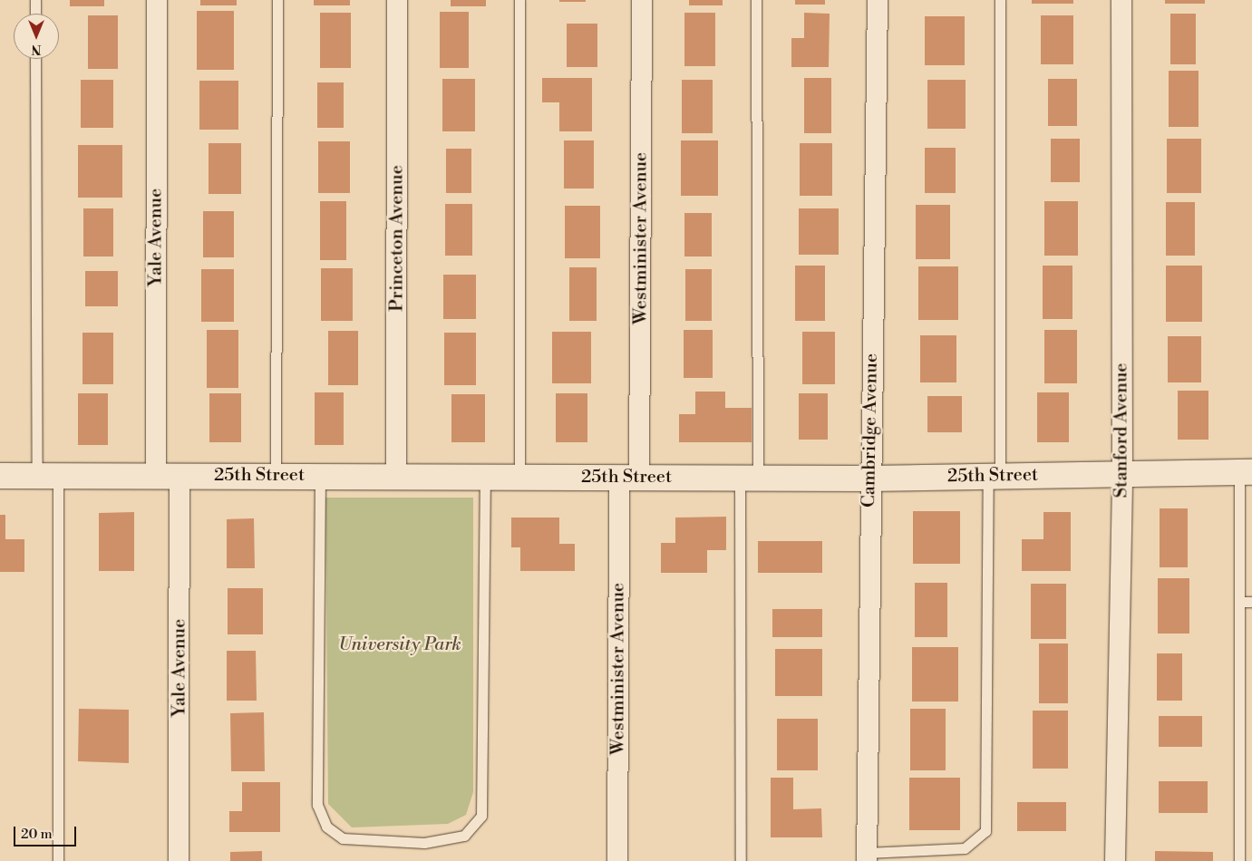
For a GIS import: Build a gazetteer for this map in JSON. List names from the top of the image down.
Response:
{
  "streets": {
    "street": [
      "Yale Avenue",
      "Princeton Avenue",
      "Westminister Avenue",
      "Cambridge Avenue",
      "Stanford Avenue",
      "25th Street"
    ]
  },
  "crossings": [
    ["Yale Avenue", "25th Street"],
    ["Princeton Avenue", "25th Street"],
    ["Westminister Avenue", "25th Street"],
    ["Cambridge Avenue", "25th Street"],
    ["Stanford Avenue", "25th Street"]
  ],
  "parks": ["University Park"],
  "scale_bar": "20 m",
  "north": "bottom"
}
